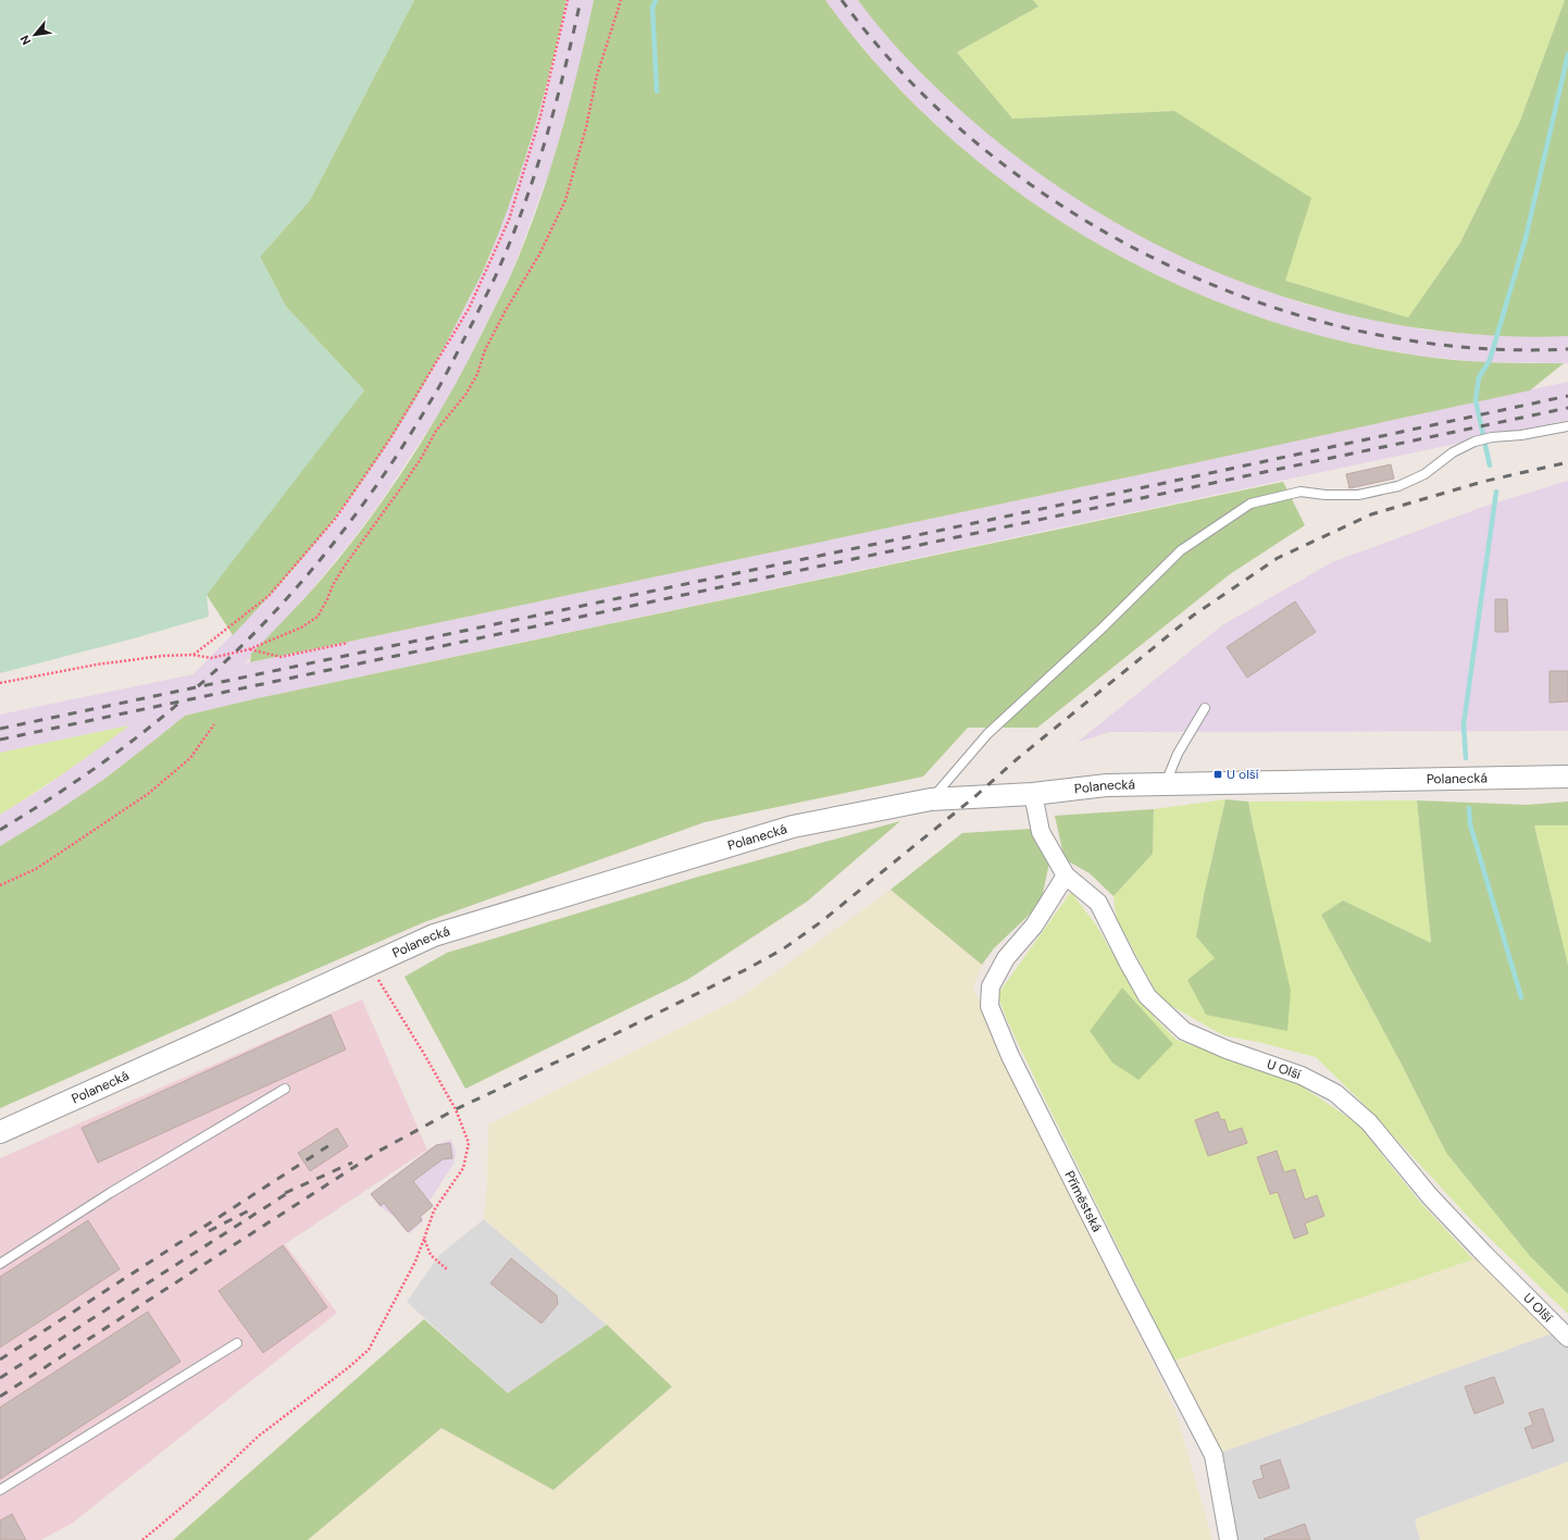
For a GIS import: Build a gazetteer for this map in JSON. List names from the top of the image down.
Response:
{
  "streets": {
    "street": ["Polanecká", "U Olší", "Příměstská"]
  },
  "crossings": [
    ["Polanecká", "U Olší"],
    ["U Olší", "Příměstská"]
  ],
  "places": {
    "transit": ["U olší"]
  },
  "north": "bottom left"
}
